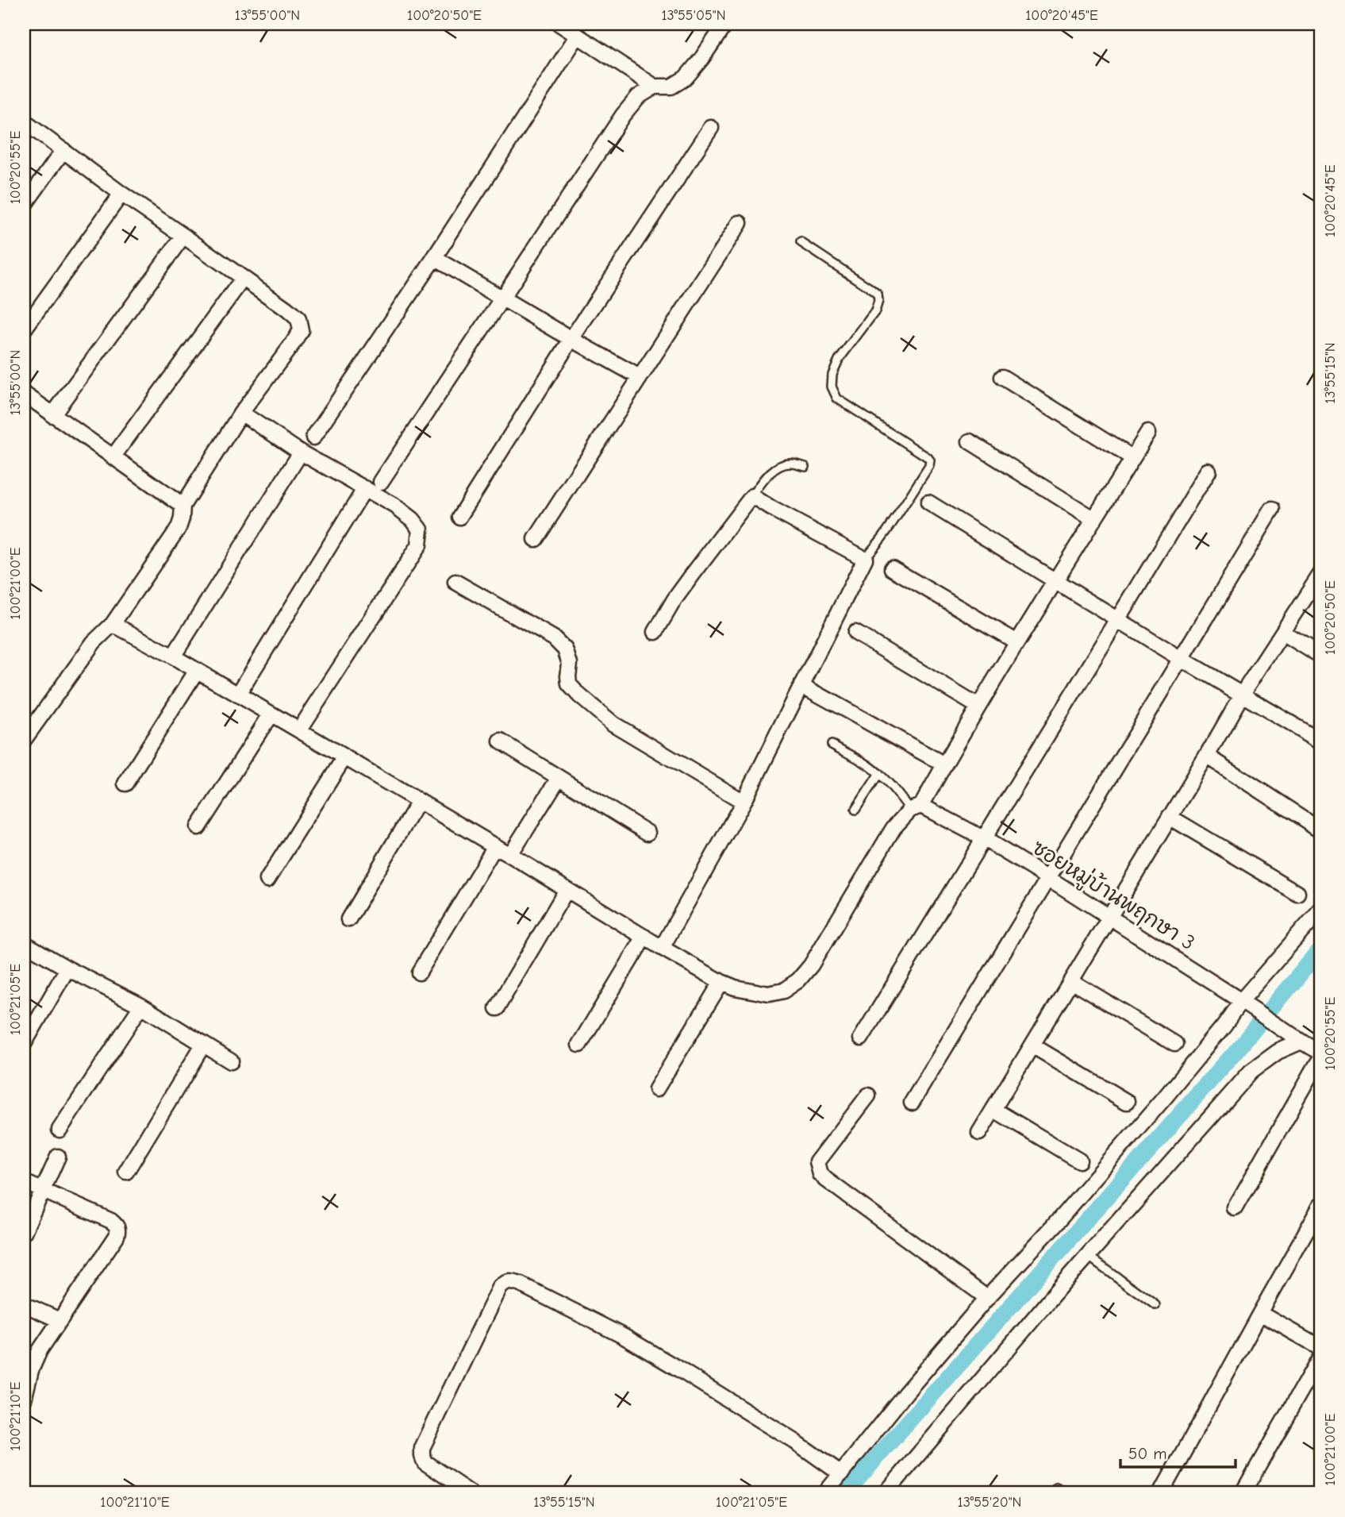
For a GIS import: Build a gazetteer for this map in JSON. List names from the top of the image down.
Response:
{
  "streets": {
    "street": ["ซอยหมู่บ้านพฤกษา 3"]
  },
  "scale_bar": "50 m",
  "coordinates": [
    "13°55'00\"N",
    "100°20'50\"E",
    "13°55'05\"N",
    "100°20'45\"E",
    "100°20'55\"E",
    "13°55'15\"N",
    "100°21'00\"E",
    "100°21'05\"E",
    "100°21'10\"E",
    "13°55'20\"N"
  ]
}
